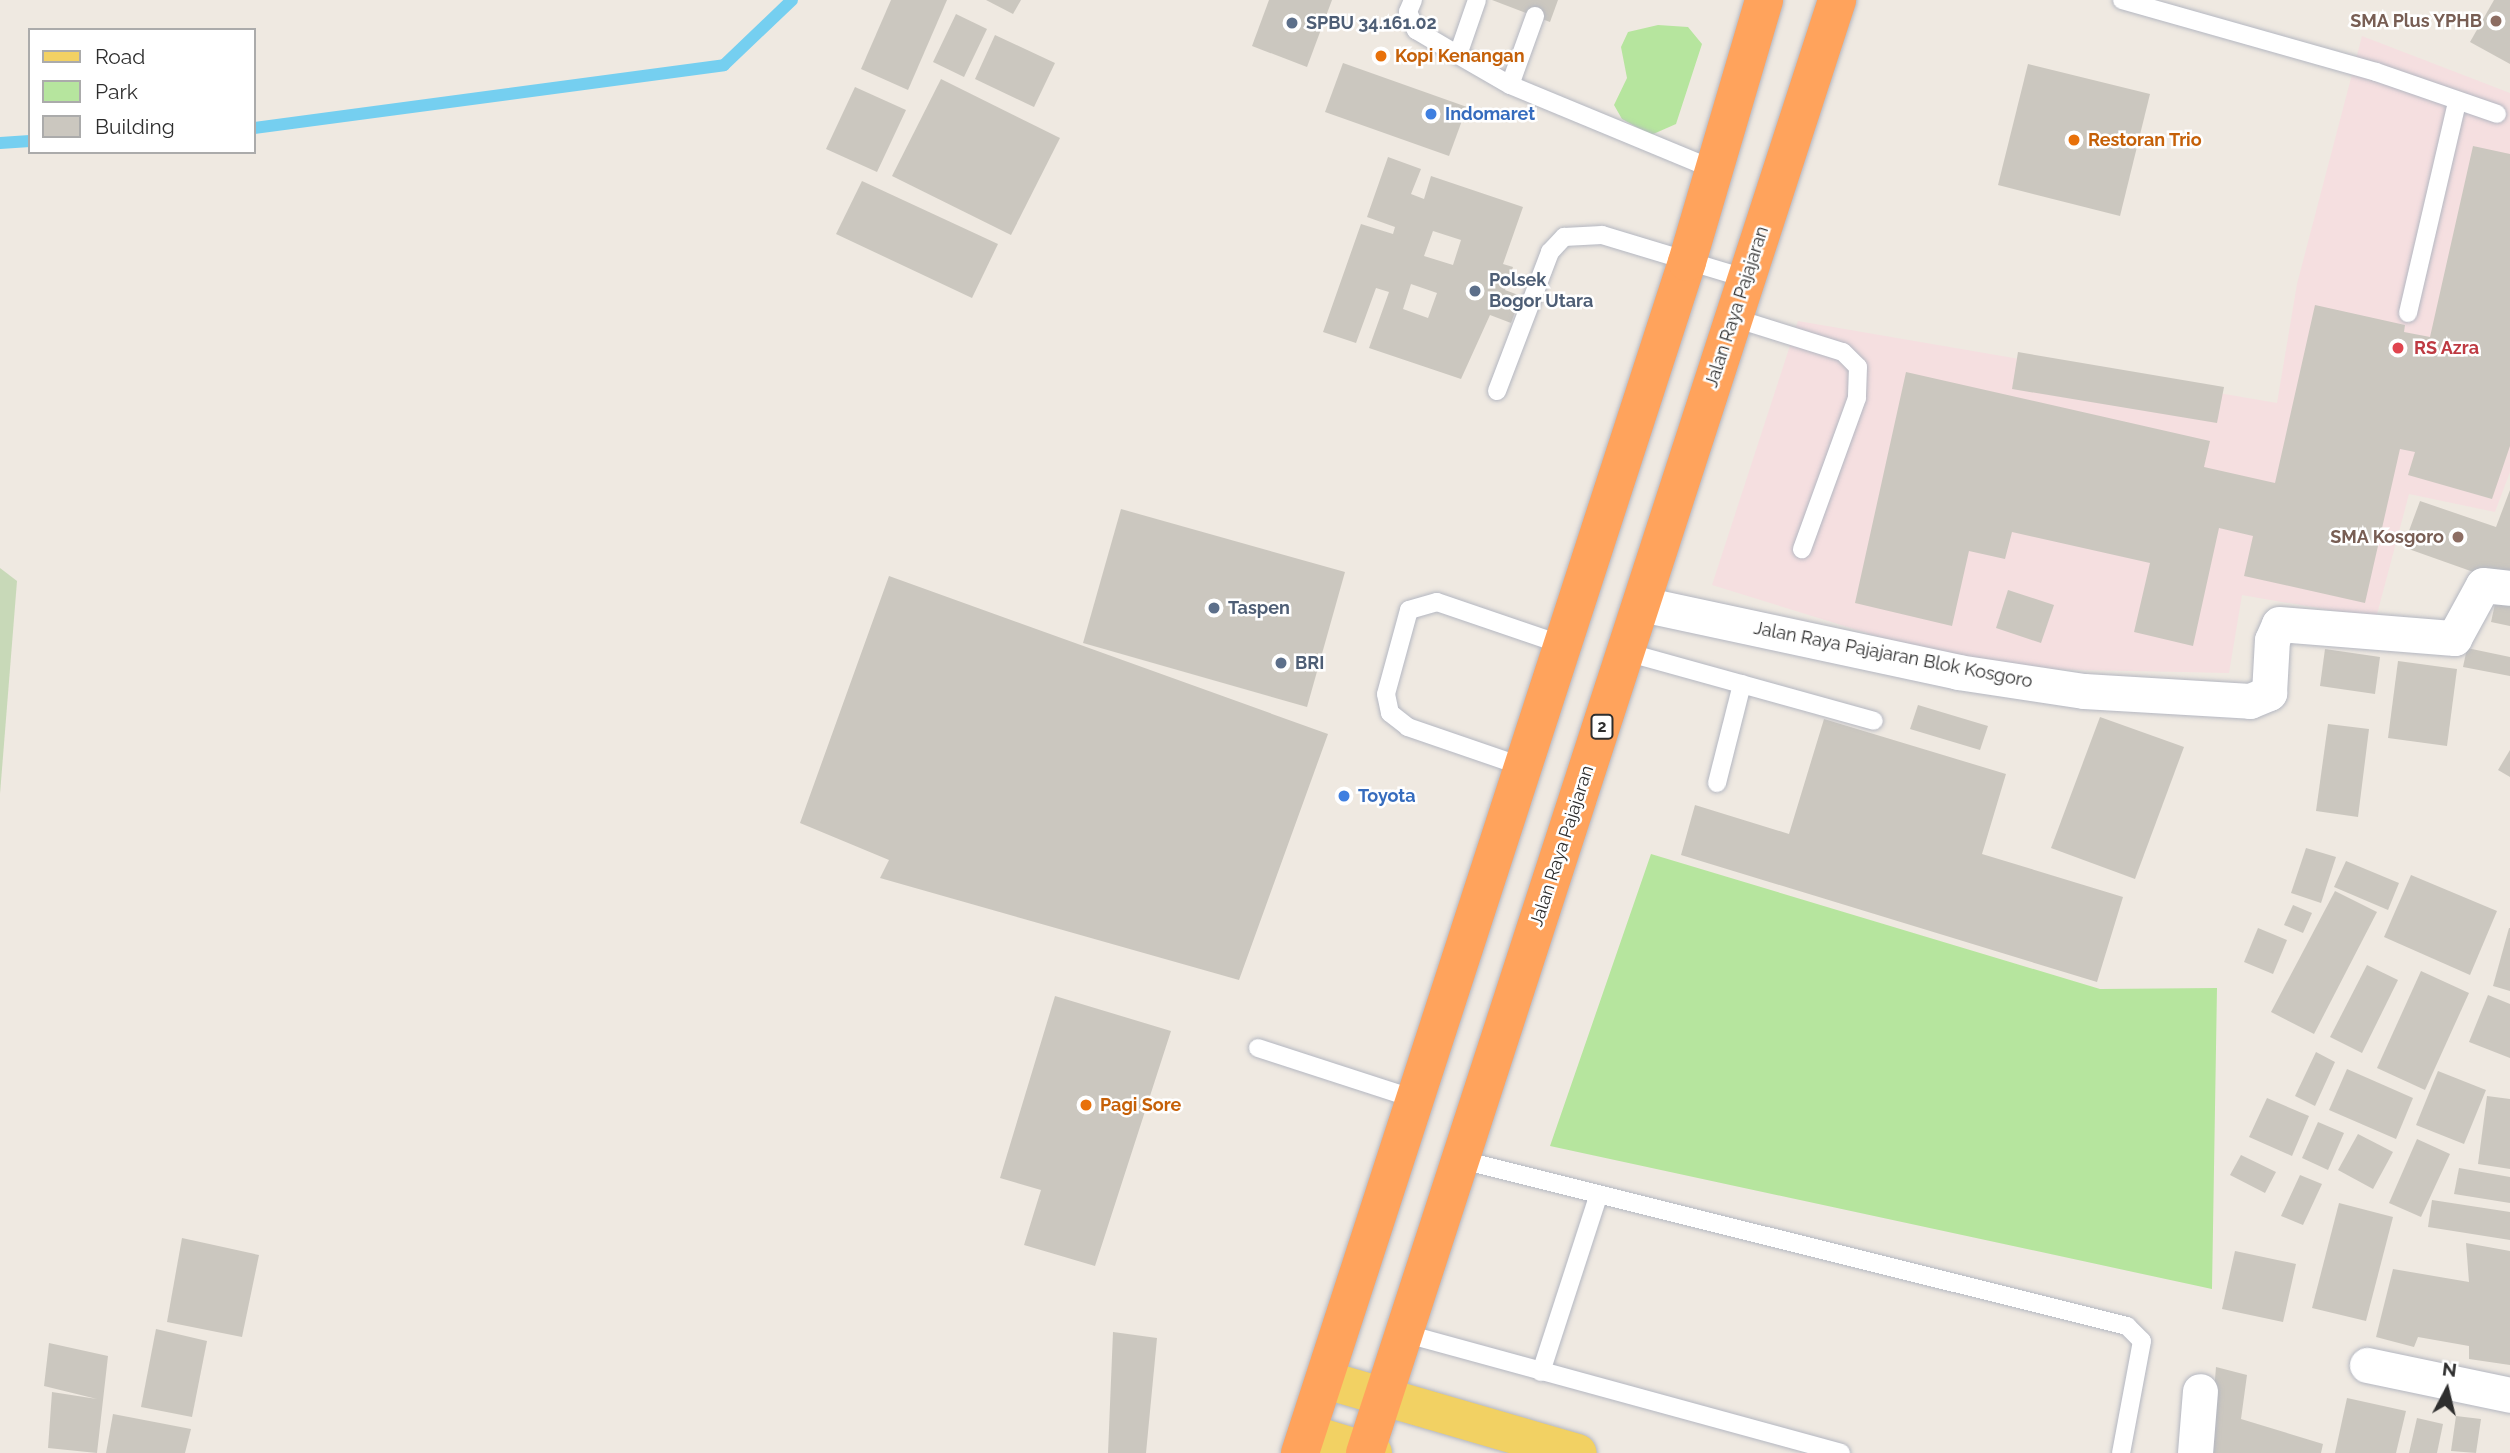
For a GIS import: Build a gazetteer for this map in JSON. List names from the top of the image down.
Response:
{
  "streets": {
    "highway": ["Jalan Raya Pajajaran", "2"],
    "street": ["Jalan Raya Pajajaran Blok Kosgoro"]
  },
  "crossings": [
    ["Jalan Raya Pajajaran", "Jalan Raya Pajajaran Blok Kosgoro"]
  ],
  "places": [
    "SMA Plus YPHB",
    "SPBU 34.161.02",
    "Kopi Kenangan",
    "Indomaret",
    "Restoran Trio",
    "Polsek Bogor Utara",
    "RS Azra",
    "SMA Kosgoro",
    "Taspen",
    "BRI",
    "Toyota",
    "Pagi Sore"
  ],
  "legend": ["Road", "Park", "Building"],
  "north": "top"
}
